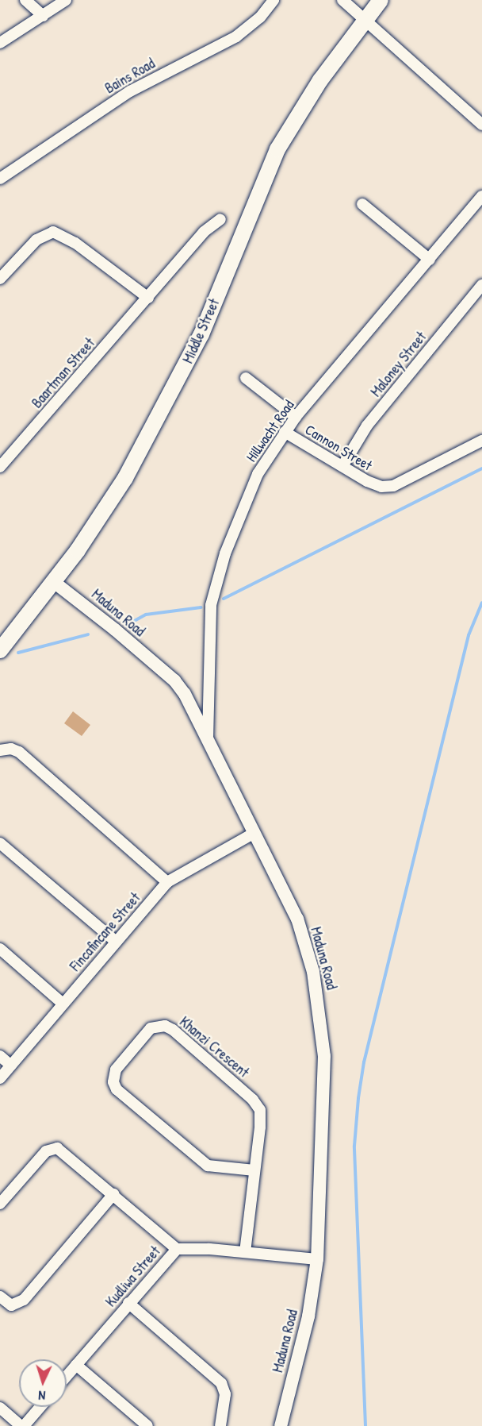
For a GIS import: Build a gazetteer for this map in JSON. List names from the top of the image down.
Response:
{
  "streets": {
    "main road": ["Middle Street"],
    "street": [
      "Bains Road",
      "Maloney Street",
      "Baartman Street",
      "Hillwacht Road",
      "Cannon Street",
      "Maduna Road",
      "Fincafincane Street",
      "Khanzi Crescent",
      "Kudliwa Street"
    ]
  },
  "crossings": [
    ["Middle Street", "Maduna Road"],
    ["Maloney Street", "Cannon Street"],
    ["Hillwacht Road", "Cannon Street"],
    ["Hillwacht Road", "Maduna Road"],
    ["Maduna Road", "Fincafincane Street"],
    ["Maduna Road", "Kudliwa Street"],
    ["Khanzi Crescent", "Kudliwa Street"]
  ],
  "north": "bottom"
}
